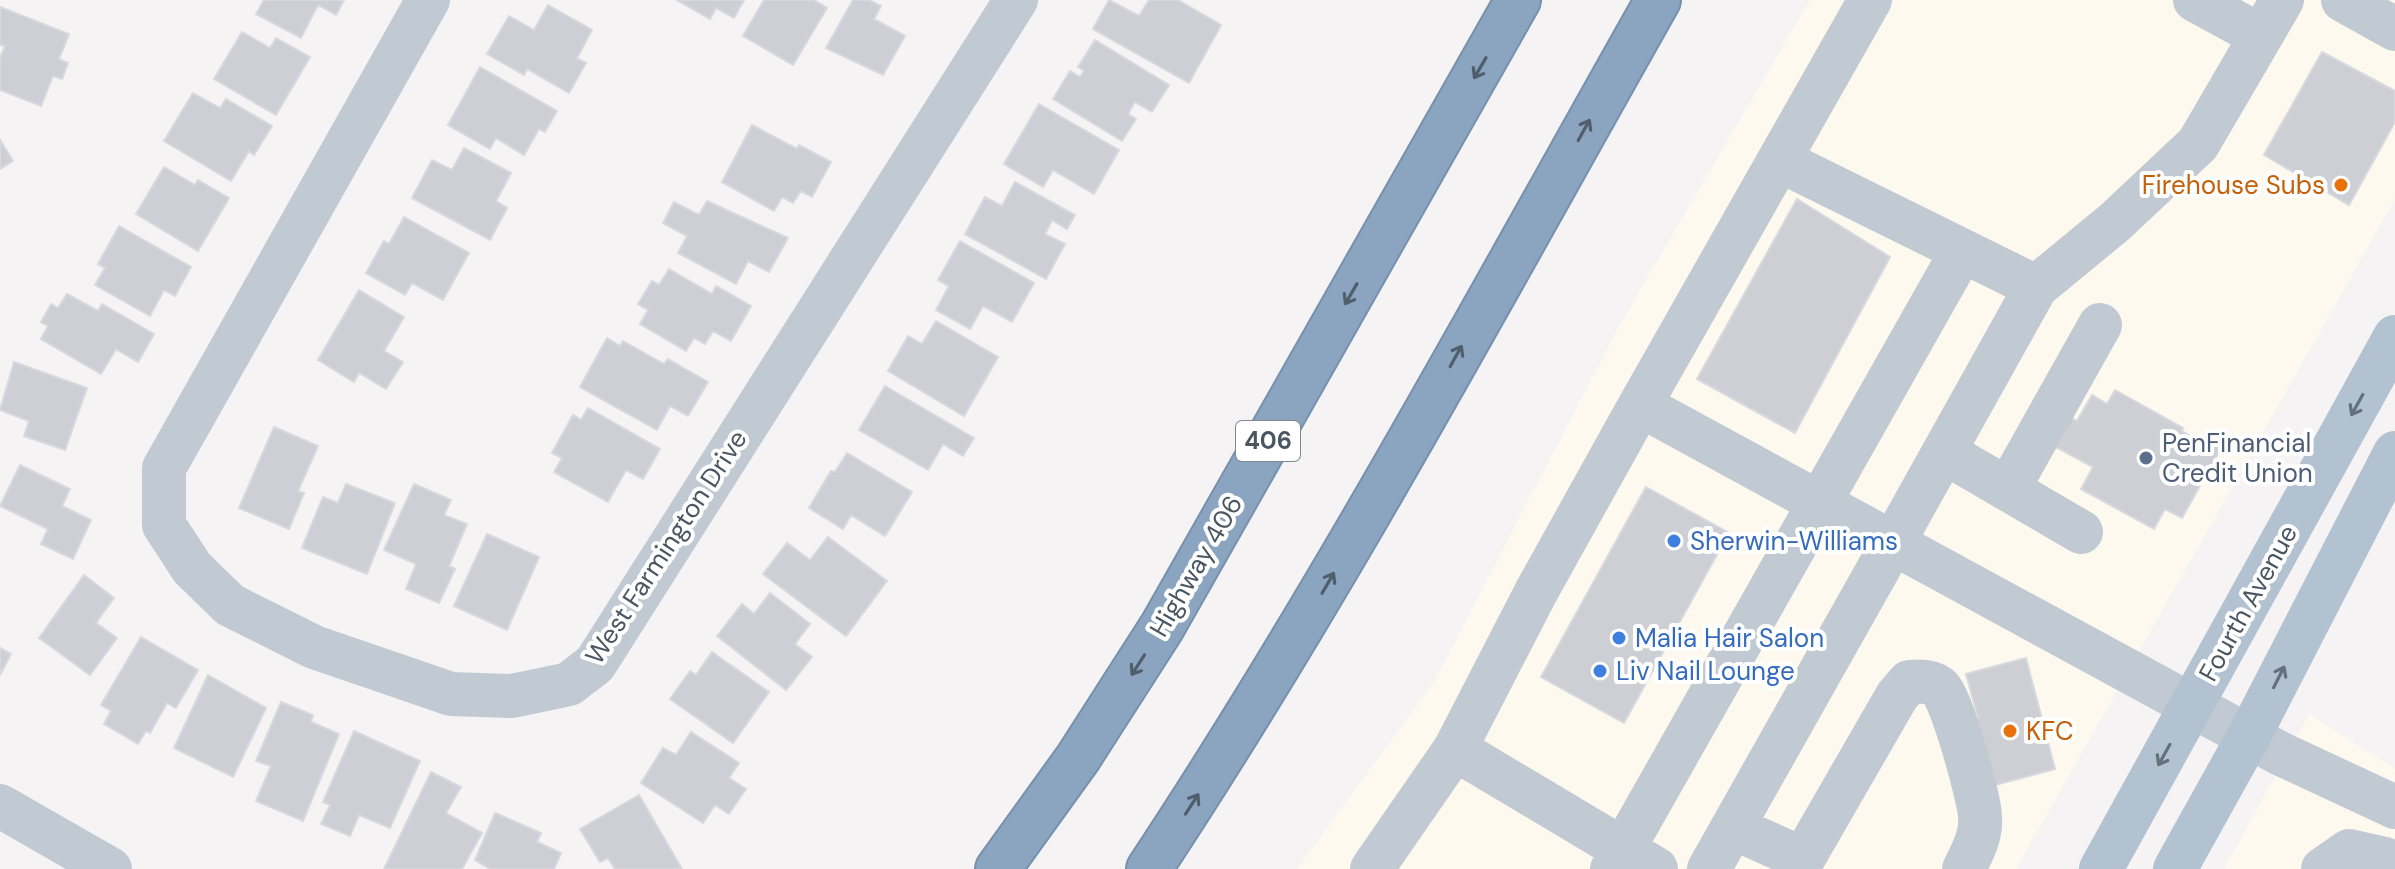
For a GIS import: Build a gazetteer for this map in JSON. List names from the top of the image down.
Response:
{
  "streets": {
    "highway": ["406", "Highway 406"],
    "main road": ["Fourth Avenue"],
    "street": ["West Farmington Drive"]
  },
  "places": [
    "Firehouse Subs",
    "PenFinancial Credit Union",
    "Sherwin-Williams",
    "Malia Hair Salon",
    "Liv Nail Lounge",
    "KFC"
  ]
}
